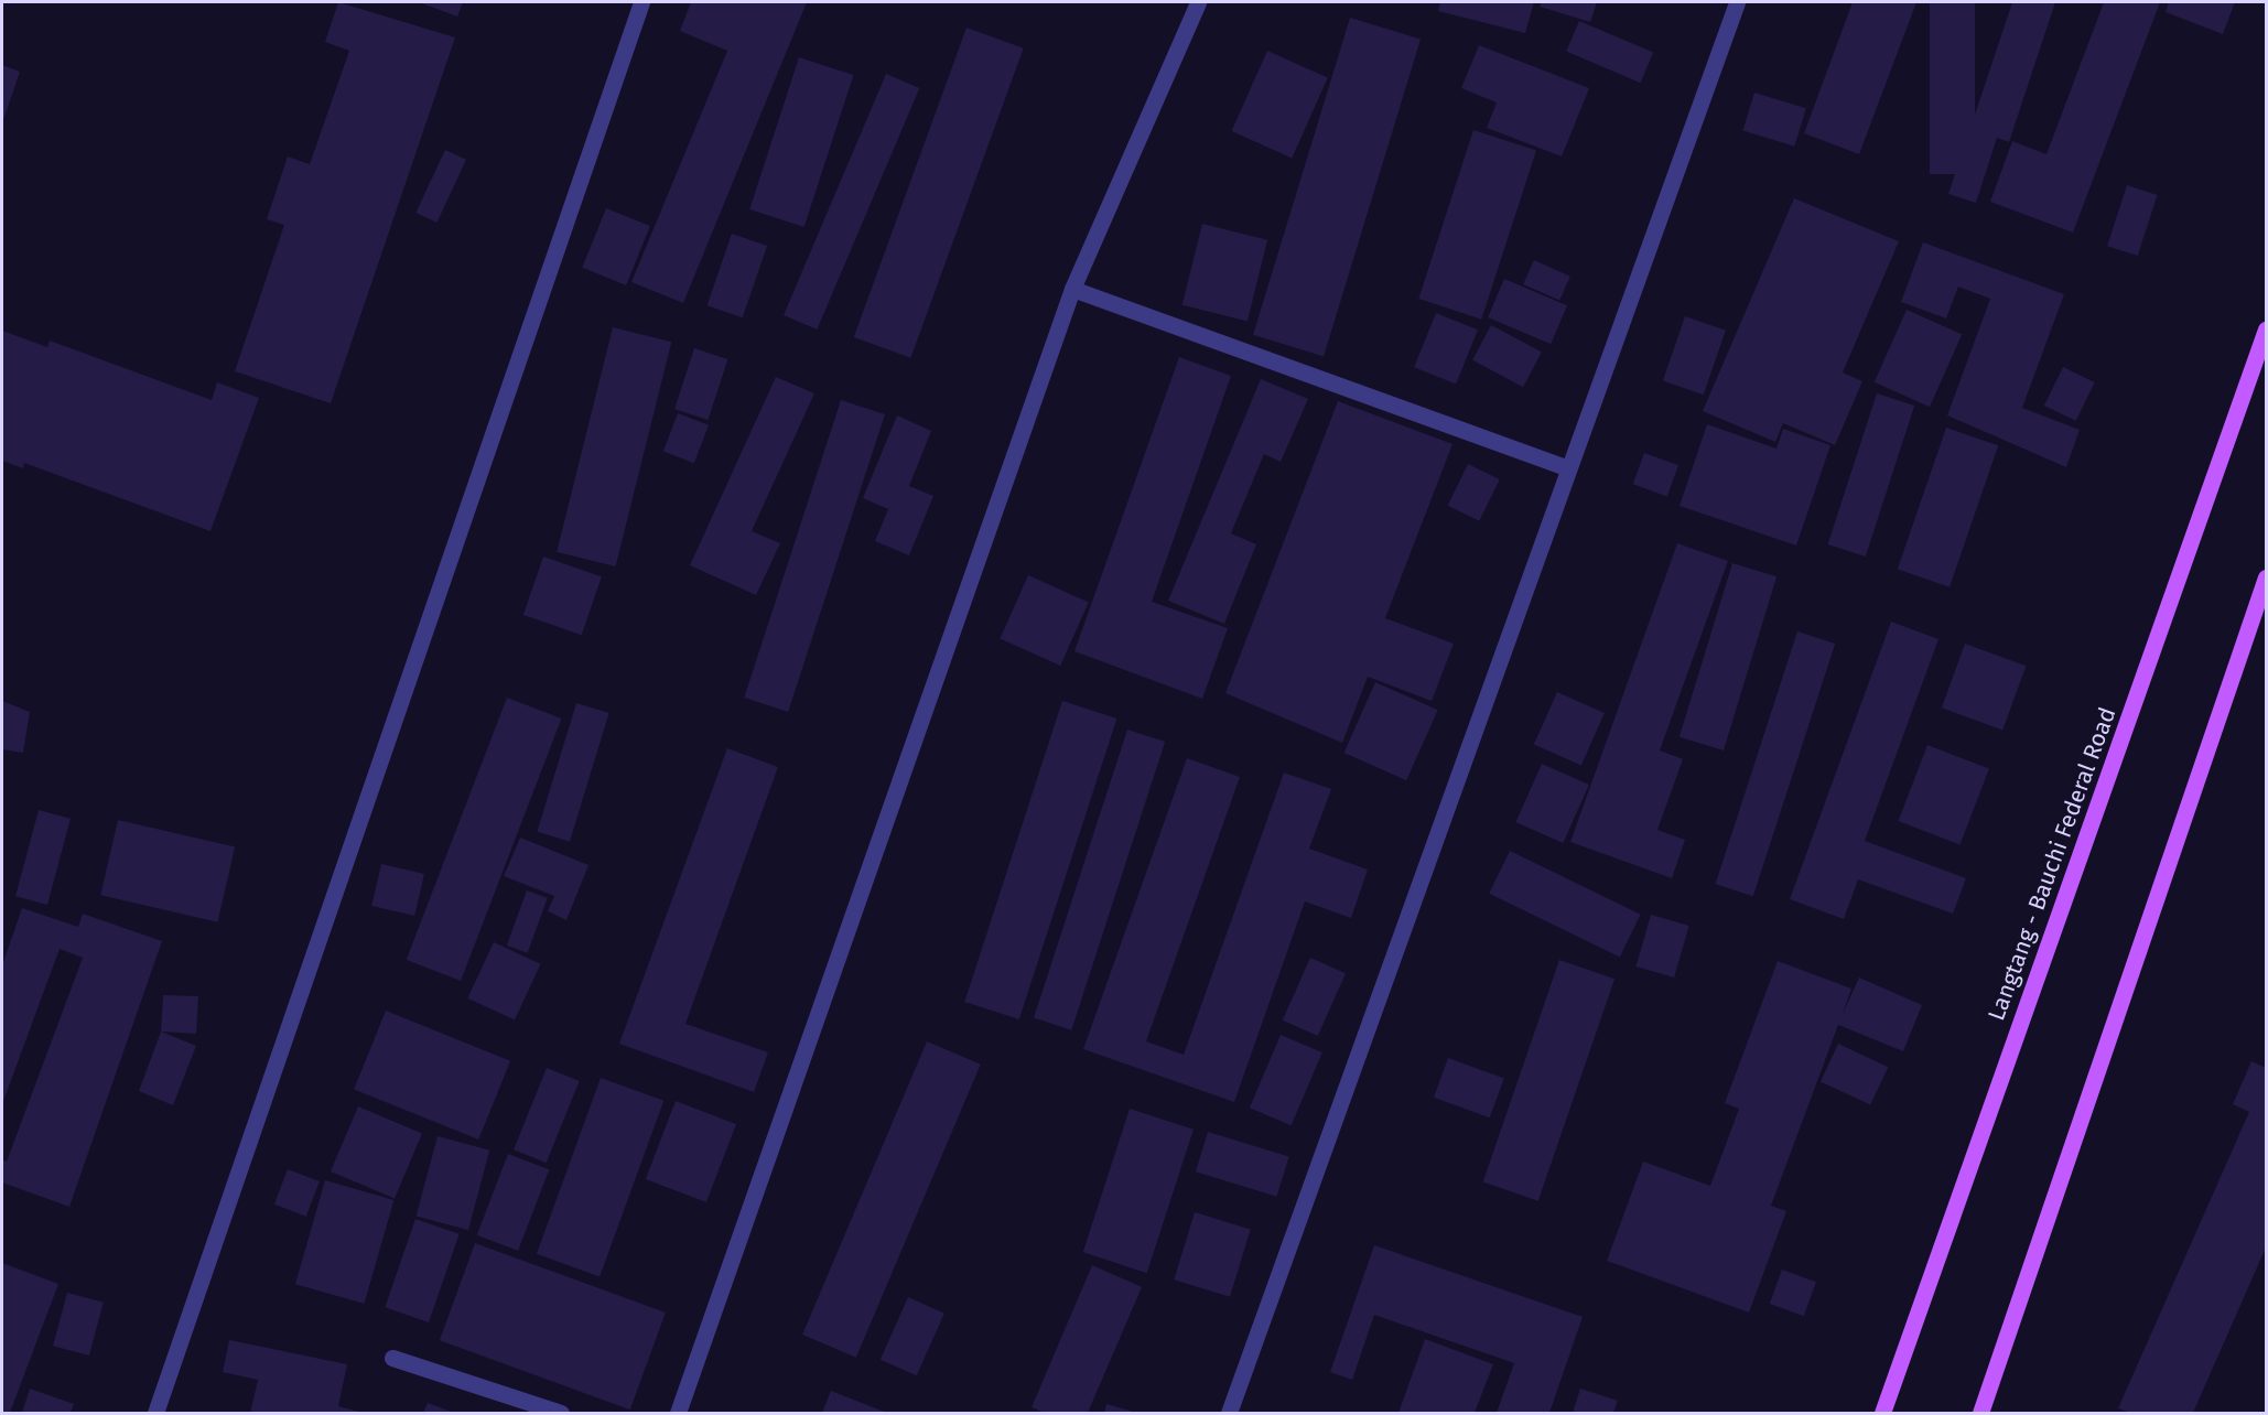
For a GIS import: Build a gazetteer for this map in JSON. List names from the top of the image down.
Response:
{
  "streets": {
    "main road": ["Langtang - Bauchi Federal Road"]
  }
}
